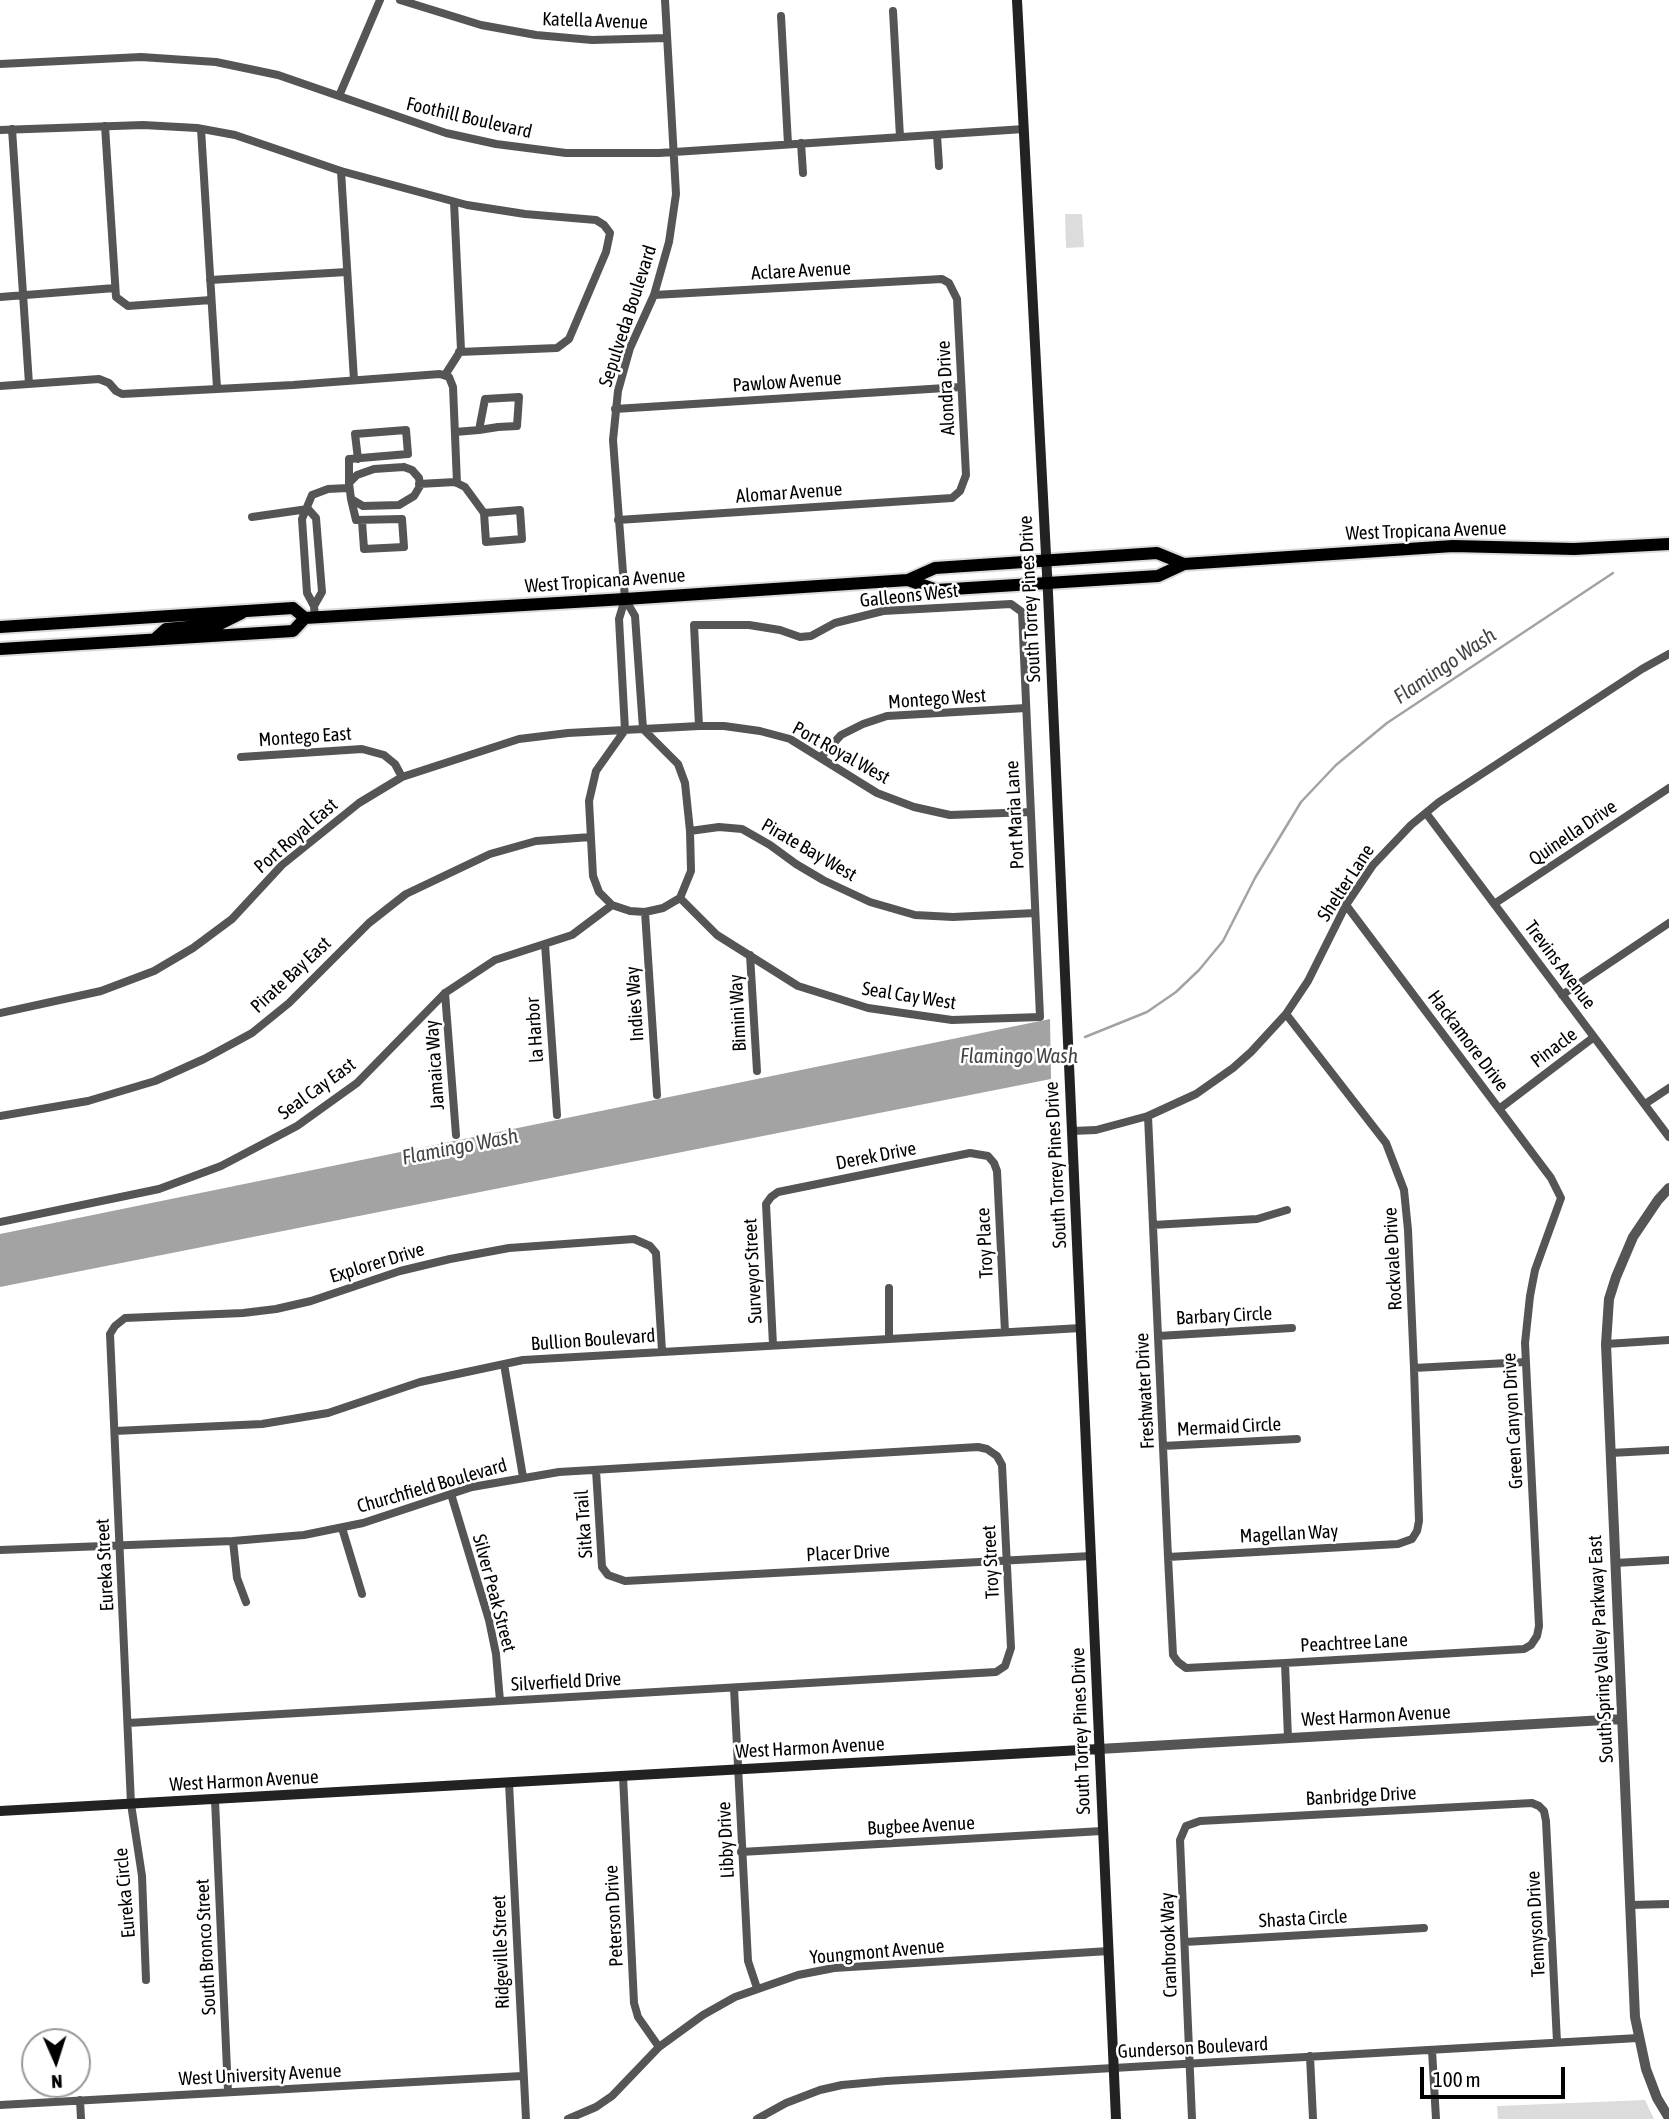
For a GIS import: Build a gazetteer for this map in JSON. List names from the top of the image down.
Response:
{
  "streets": {
    "main road": ["West Tropicana Avenue", "South Torrey Pines Drive", "West Harmon Avenue"],
    "street": [
      "Katella Avenue",
      "Foothill Boulevard",
      "Aclare Avenue",
      "Sepulveda Boulevard",
      "Pawlow Avenue",
      "Alondra Drive",
      "Alomar Avenue",
      "Galleons West",
      "Montego West",
      "Montego East",
      "Port Royal West",
      "Port Maria Lane",
      "Quinella Drive",
      "Port Royal East",
      "Pirate Bay West",
      "Shelter Lane",
      "Trevins Avenue",
      "Pirate Bay East",
      "Seal Cay West",
      "Indies Way",
      "Bimini Way",
      "la Harbor",
      "Hackamore Drive",
      "Pinacle",
      "Jamaica Way",
      "Seal Cay East",
      "Derek Drive",
      "Troy Place",
      "Rockvale Drive",
      "Explorer Drive",
      "Surveyor Street",
      "Barbary Circle",
      "Bullion Boulevard",
      "Freshwater Drive",
      "Green Canyon Drive",
      "Mermaid Circle",
      "Churchfield Boulevard",
      "Sitka Trail",
      "Magellan Way",
      "Placer Drive",
      "Troy Street",
      "Eureka Street",
      "Silver Peak Street",
      "Peachtree Lane",
      "South Spring Valley Parkway East",
      "Silverfield Drive",
      "Banbridge Drive",
      "Bugbee Avenue",
      "Libby Drive",
      "Eureka Circle",
      "Peterson Drive",
      "Shasta Circle",
      "Tennyson Drive",
      "Cranbrook Way",
      "South Bronco Street",
      "Ridgeville Street",
      "Youngmont Avenue",
      "Gunderson Boulevard",
      "West University Avenue"
    ]
  },
  "crossings": [
    ["Katella Avenue", "Sepulveda Boulevard"],
    ["Foothill Boulevard", "Sepulveda Boulevard"],
    ["Foothill Boulevard", "South Torrey Pines Drive"],
    ["Aclare Avenue", "Sepulveda Boulevard"],
    ["Aclare Avenue", "Alondra Drive"],
    ["Sepulveda Boulevard", "Pawlow Avenue"],
    ["Sepulveda Boulevard", "Alomar Avenue"],
    ["Sepulveda Boulevard", "West Tropicana Avenue"],
    ["Sepulveda Boulevard", "Port Royal West"],
    ["Sepulveda Boulevard", "Port Royal East"],
    ["Pawlow Avenue", "Alondra Drive"],
    ["Alondra Drive", "Alomar Avenue"],
    ["West Tropicana Avenue", "South Torrey Pines Drive"],
    ["Galleons West", "Port Royal West"],
    ["Galleons West", "Port Maria Lane"],
    ["South Torrey Pines Drive", "Shelter Lane"],
    ["South Torrey Pines Drive", "Bullion Boulevard"],
    ["South Torrey Pines Drive", "Placer Drive"],
    ["South Torrey Pines Drive", "West Harmon Avenue"],
    ["South Torrey Pines Drive", "Bugbee Avenue"],
    ["South Torrey Pines Drive", "Youngmont Avenue"],
    ["South Torrey Pines Drive", "Gunderson Boulevard"],
    ["Montego West", "Port Royal West"],
    ["Montego West", "Port Maria Lane"],
    ["Montego East", "Port Royal East"],
    ["Port Royal West", "Port Maria Lane"],
    ["Port Royal West", "Port Royal East"],
    ["Port Maria Lane", "Pirate Bay West"],
    ["Port Maria Lane", "Seal Cay West"],
    ["Quinella Drive", "Trevins Avenue"],
    ["Shelter Lane", "Trevins Avenue"],
    ["Shelter Lane", "Hackamore Drive"],
    ["Shelter Lane", "Rockvale Drive"],
    ["Shelter Lane", "Freshwater Drive"],
    ["Trevins Avenue", "Pinacle"],
    ["Seal Cay West", "Bimini Way"],
    ["la Harbor", "Seal Cay East"],
    ["Hackamore Drive", "Pinacle"],
    ["Hackamore Drive", "Green Canyon Drive"],
    ["Jamaica Way", "Seal Cay East"],
    ["Derek Drive", "Troy Place"],
    ["Derek Drive", "Surveyor Street"],
    ["Troy Place", "Bullion Boulevard"],
    ["Rockvale Drive", "Magellan Way"],
    ["Explorer Drive", "Bullion Boulevard"],
    ["Explorer Drive", "Eureka Street"],
    ["Surveyor Street", "Bullion Boulevard"],
    ["Barbary Circle", "Freshwater Drive"],
    ["Bullion Boulevard", "Eureka Street"],
    ["Freshwater Drive", "Mermaid Circle"],
    ["Freshwater Drive", "Magellan Way"],
    ["Freshwater Drive", "Peachtree Lane"],
    ["Green Canyon Drive", "Peachtree Lane"],
    ["Churchfield Boulevard", "Sitka Trail"],
    ["Churchfield Boulevard", "Troy Street"],
    ["Churchfield Boulevard", "Eureka Street"],
    ["Churchfield Boulevard", "Silver Peak Street"],
    ["Sitka Trail", "Placer Drive"],
    ["Placer Drive", "Troy Street"],
    ["Troy Street", "Silverfield Drive"],
    ["Eureka Street", "Silverfield Drive"],
    ["Eureka Street", "West Harmon Avenue"],
    ["Eureka Street", "Eureka Circle"],
    ["Silver Peak Street", "Silverfield Drive"],
    ["South Spring Valley Parkway East", "West Harmon Avenue"],
    ["South Spring Valley Parkway East", "Gunderson Boulevard"],
    ["Silverfield Drive", "Libby Drive"],
    ["West Harmon Avenue", "Libby Drive"],
    ["West Harmon Avenue", "Eureka Circle"],
    ["West Harmon Avenue", "Peterson Drive"],
    ["West Harmon Avenue", "South Bronco Street"],
    ["West Harmon Avenue", "Ridgeville Street"],
    ["Banbridge Drive", "Tennyson Drive"],
    ["Banbridge Drive", "Cranbrook Way"],
    ["Bugbee Avenue", "Libby Drive"],
    ["Libby Drive", "Youngmont Avenue"],
    ["Peterson Drive", "Youngmont Avenue"],
    ["Shasta Circle", "Cranbrook Way"],
    ["Tennyson Drive", "Gunderson Boulevard"],
    ["Cranbrook Way", "Gunderson Boulevard"],
    ["South Bronco Street", "West University Avenue"],
    ["Ridgeville Street", "West University Avenue"]
  ],
  "water": ["Flamingo Wash"],
  "scale_bar": "100 m",
  "north": "bottom"
}
